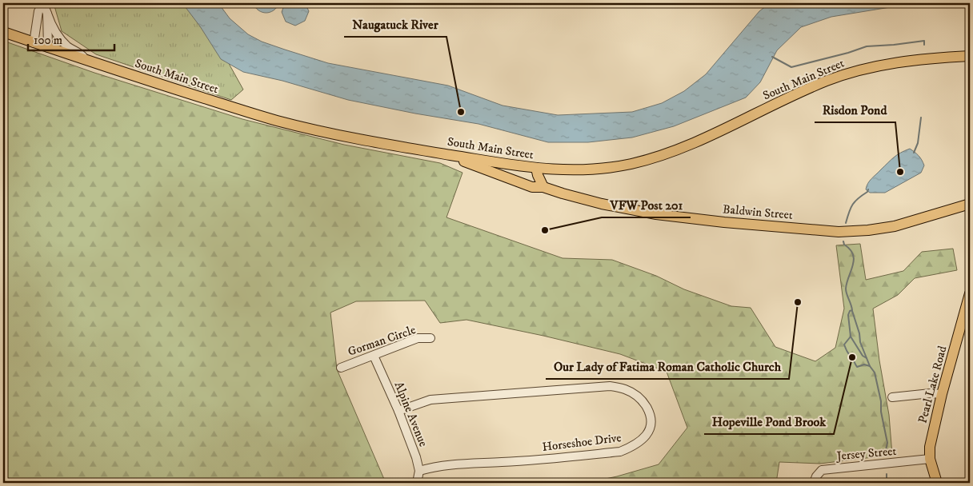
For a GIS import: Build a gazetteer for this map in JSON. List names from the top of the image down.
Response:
{
  "streets": {
    "main road": ["South Main Street", "Baldwin Street", "Pearl Lake Road"],
    "street": [
      "Gorman Circle",
      "Alpine Avenue",
      "Horseshoe Drive",
      "Jersey Street"
    ]
  },
  "crossings": [
    ["South Main Street", "Baldwin Street"],
    ["Gorman Circle", "Alpine Avenue"],
    ["Pearl Lake Road", "Jersey Street"],
    ["Alpine Avenue", "Horseshoe Drive"]
  ],
  "places": [
    "Naugatuck River",
    "Risdon Pond",
    "VFW Post 201",
    "Our Lady of Fatima Roman Catholic Church",
    "Hopeville Pond Brook"
  ],
  "scale_bar": "100 m"
}
